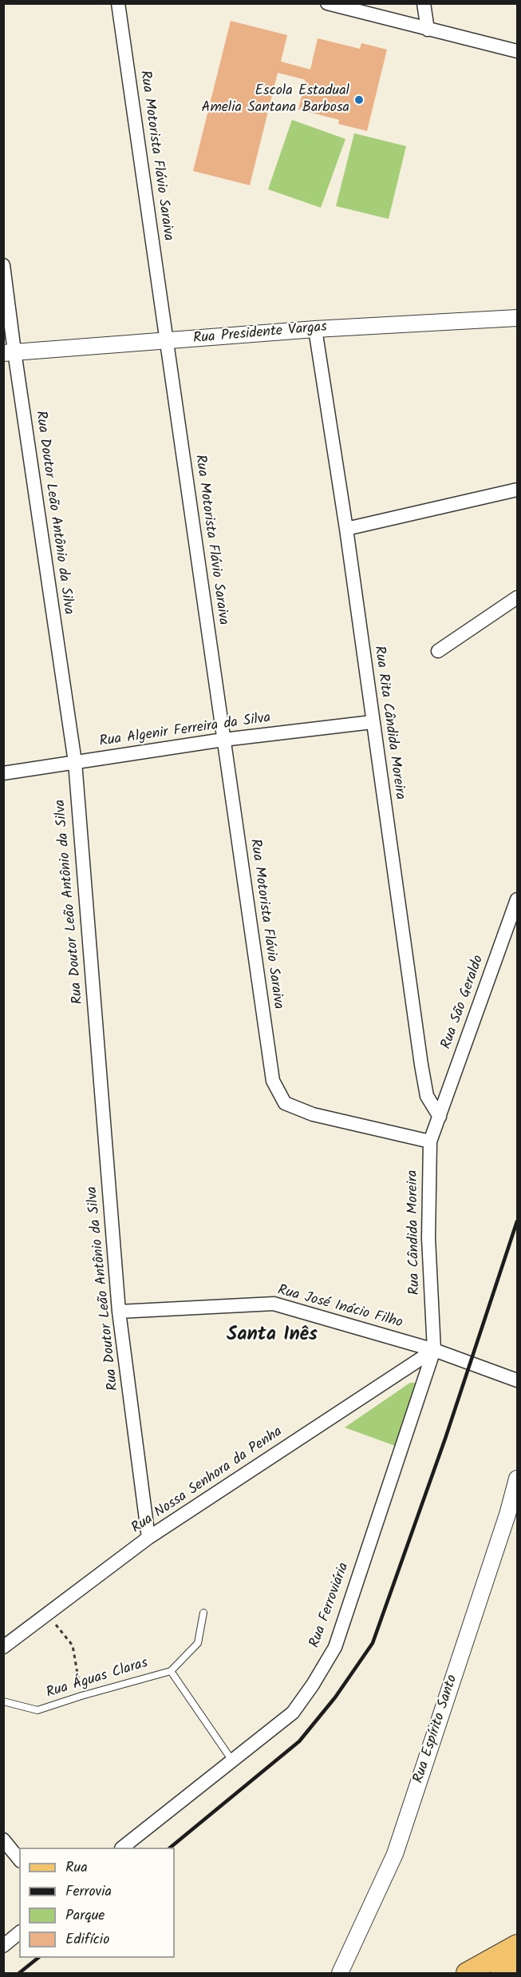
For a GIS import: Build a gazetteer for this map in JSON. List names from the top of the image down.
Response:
{
  "streets": {
    "street": [
      "Rua Motorista Flávio Saraiva",
      "Rua Presidente Vargas",
      "Rua Doutor Leão Antônio da Silva",
      "Rua Rita Cândida Moreira",
      "Rua Algenir Ferreira da Silva",
      "Rua São Geraldo",
      "Rua Cândida Moreira",
      "Rua José Inácio Filho",
      "Rua Nossa Senhora da Penha",
      "Rua Ferroviária",
      "Rua Espírito Santo"
    ],
    "lane": ["Rua Águas Claras"]
  },
  "crossings": [
    ["Rua Motorista Flávio Saraiva", "Rua Presidente Vargas"],
    ["Rua Motorista Flávio Saraiva", "Rua Algenir Ferreira da Silva"],
    ["Rua Motorista Flávio Saraiva", "Rua Cândida Moreira"],
    ["Rua Presidente Vargas", "Rua Doutor Leão Antônio da Silva"],
    ["Rua Presidente Vargas", "Rua Rita Cândida Moreira"],
    ["Rua Doutor Leão Antônio da Silva", "Rua Algenir Ferreira da Silva"],
    ["Rua Doutor Leão Antônio da Silva", "Rua José Inácio Filho"],
    ["Rua Doutor Leão Antônio da Silva", "Rua Nossa Senhora da Penha"],
    ["Rua Rita Cândida Moreira", "Rua Algenir Ferreira da Silva"],
    ["Rua Rita Cândida Moreira", "Rua São Geraldo"],
    ["Rua Rita Cândida Moreira", "Rua Cândida Moreira"],
    ["Rua São Geraldo", "Rua Cândida Moreira"],
    ["Rua Cândida Moreira", "Rua José Inácio Filho"],
    ["Rua Cândida Moreira", "Rua Nossa Senhora da Penha"],
    ["Rua Cândida Moreira", "Rua Ferroviária"],
    ["Rua José Inácio Filho", "Rua Nossa Senhora da Penha"],
    ["Rua José Inácio Filho", "Rua Ferroviária"],
    ["Rua Nossa Senhora da Penha", "Rua Ferroviária"],
    ["Rua Ferroviária", "Rua Águas Claras"]
  ],
  "districts": ["Santa Inês"],
  "places": ["Escola Estadual Amelia Santana Barbosa"],
  "legend": [
    "Rua",
    "Ferrovia",
    "Parque",
    "Edifício"
  ]
}
